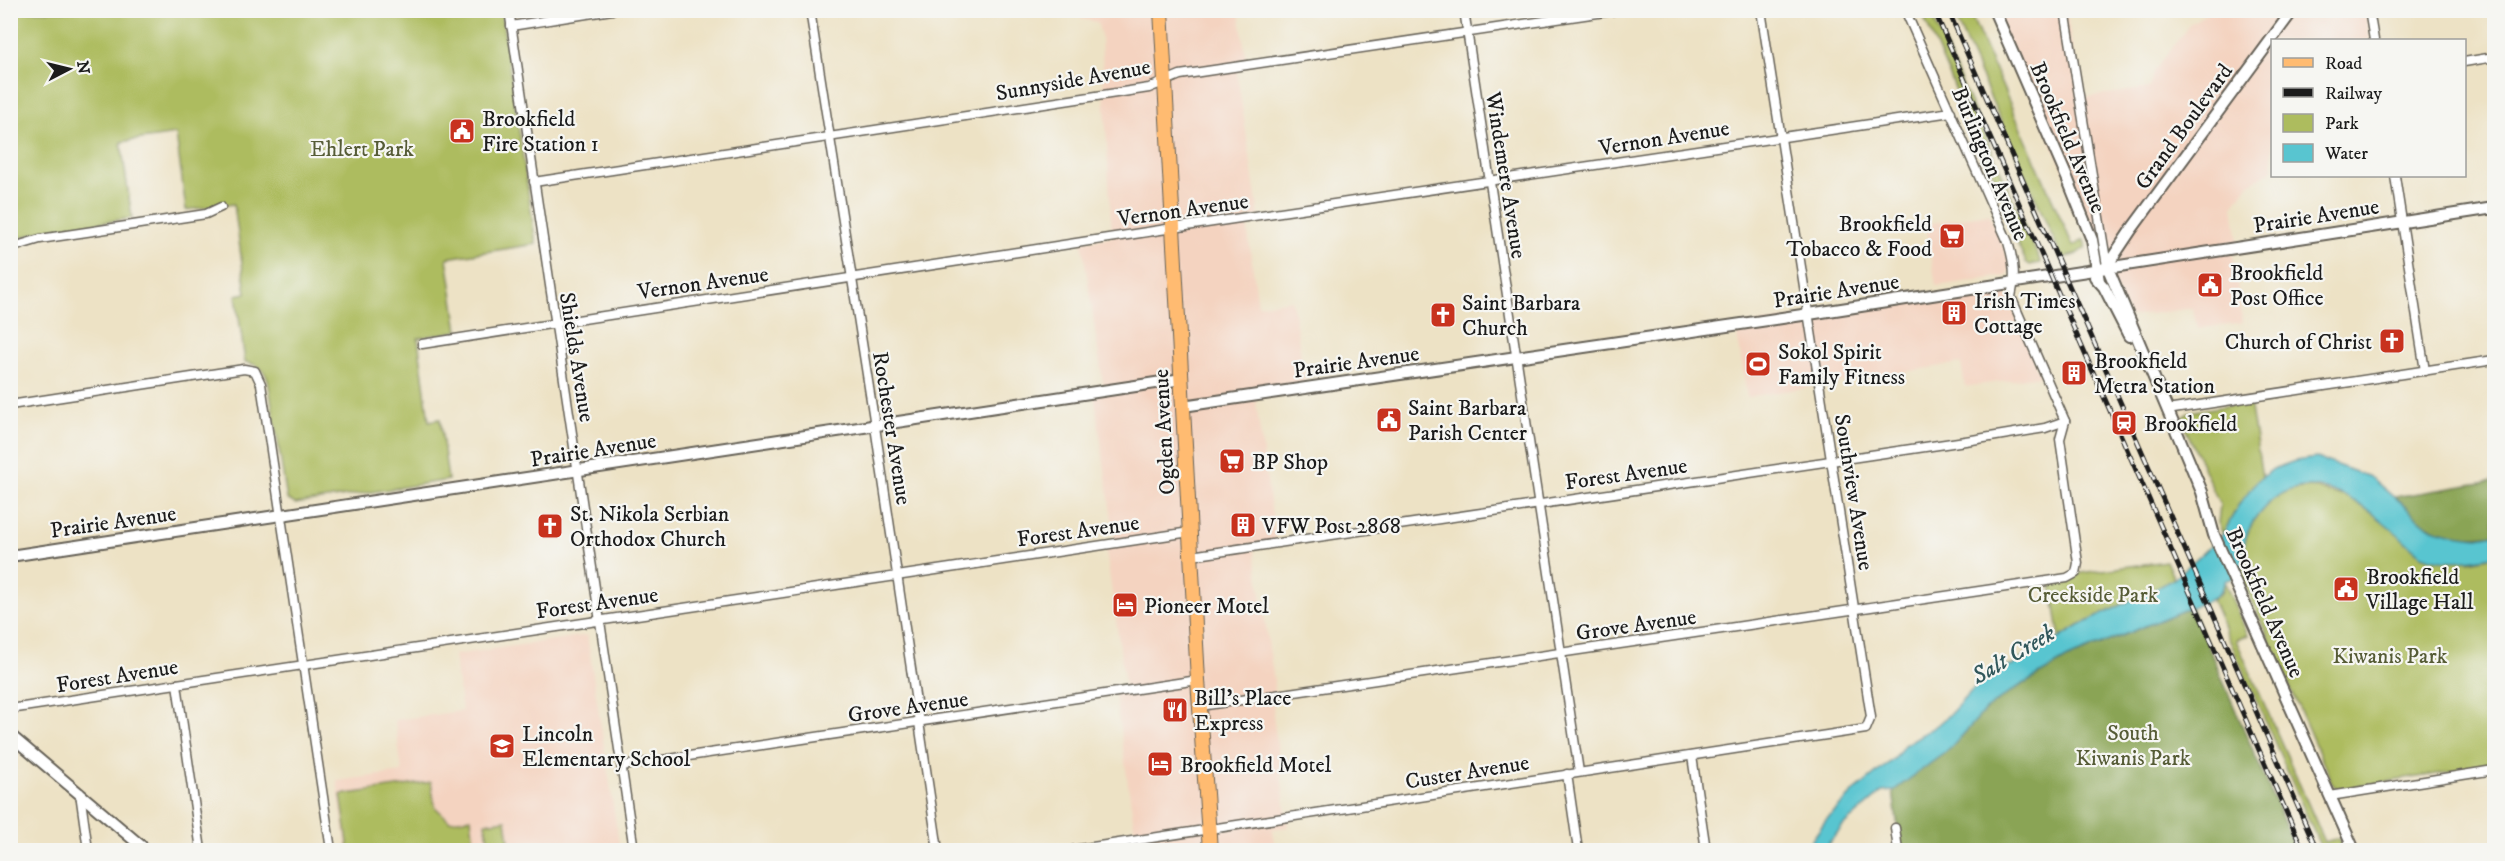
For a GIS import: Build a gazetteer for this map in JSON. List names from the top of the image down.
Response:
{
  "streets": {
    "main road": ["Ogden Avenue"],
    "street": [
      "Sunnyside Avenue",
      "Grand Boulevard",
      "Vernon Avenue",
      "Brookfield Avenue",
      "Burlington Avenue",
      "Windemere Avenue",
      "Prairie Avenue",
      "Shields Avenue",
      "Rochester Avenue",
      "Forest Avenue",
      "Southview Avenue",
      "Grove Avenue",
      "Custer Avenue"
    ]
  },
  "crossings": [
    ["Sunnyside Avenue", "Windemere Avenue"],
    ["Sunnyside Avenue", "Shields Avenue"],
    ["Sunnyside Avenue", "Rochester Avenue"],
    ["Sunnyside Avenue", "Ogden Avenue"],
    ["Grand Boulevard", "Brookfield Avenue"],
    ["Grand Boulevard", "Prairie Avenue"],
    ["Vernon Avenue", "Burlington Avenue"],
    ["Vernon Avenue", "Windemere Avenue"],
    ["Vernon Avenue", "Shields Avenue"],
    ["Vernon Avenue", "Rochester Avenue"],
    ["Vernon Avenue", "Ogden Avenue"],
    ["Vernon Avenue", "Southview Avenue"],
    ["Brookfield Avenue", "Prairie Avenue"],
    ["Burlington Avenue", "Prairie Avenue"],
    ["Burlington Avenue", "Forest Avenue"],
    ["Burlington Avenue", "Grove Avenue"],
    ["Windemere Avenue", "Prairie Avenue"],
    ["Windemere Avenue", "Forest Avenue"],
    ["Windemere Avenue", "Grove Avenue"],
    ["Windemere Avenue", "Custer Avenue"],
    ["Prairie Avenue", "Shields Avenue"],
    ["Prairie Avenue", "Rochester Avenue"],
    ["Prairie Avenue", "Ogden Avenue"],
    ["Prairie Avenue", "Southview Avenue"],
    ["Shields Avenue", "Forest Avenue"],
    ["Shields Avenue", "Grove Avenue"],
    ["Rochester Avenue", "Forest Avenue"],
    ["Rochester Avenue", "Grove Avenue"],
    ["Ogden Avenue", "Forest Avenue"],
    ["Ogden Avenue", "Grove Avenue"],
    ["Ogden Avenue", "Custer Avenue"],
    ["Forest Avenue", "Southview Avenue"],
    ["Southview Avenue", "Grove Avenue"],
    ["Southview Avenue", "Custer Avenue"]
  ],
  "water": ["Salt Creek"],
  "parks": [
    "Ehlert Park",
    "Creekside Park",
    "Kiwanis Park",
    "South Kiwanis Park"
  ],
  "places": {
    "public building": [
      "Brookfield Fire Station 1",
      "Brookfield Post Office",
      "Saint Barbara Parish Center",
      "Brookfield Village Hall"
    ],
    "supermarket": ["Brookfield Tobacco & Food", "BP Shop"],
    "building": ["Irish Times Cottage", "Brookfield Metra Station", "VFW Post 2868"],
    "church": ["Saint Barbara Church", "Church of Christ", "St. Nikola Serbian Orthodox Church"],
    "sports": ["Sokol Spirit Family Fitness"],
    "station": ["Brookfield"],
    "hotel": ["Pioneer Motel", "Brookfield Motel"],
    "restaurant": ["Bill's Place Express"],
    "school or university": ["Lincoln Elementary School"]
  },
  "legend": [
    "Road",
    "Railway",
    "Park",
    "Water"
  ],
  "north": "right"
}
